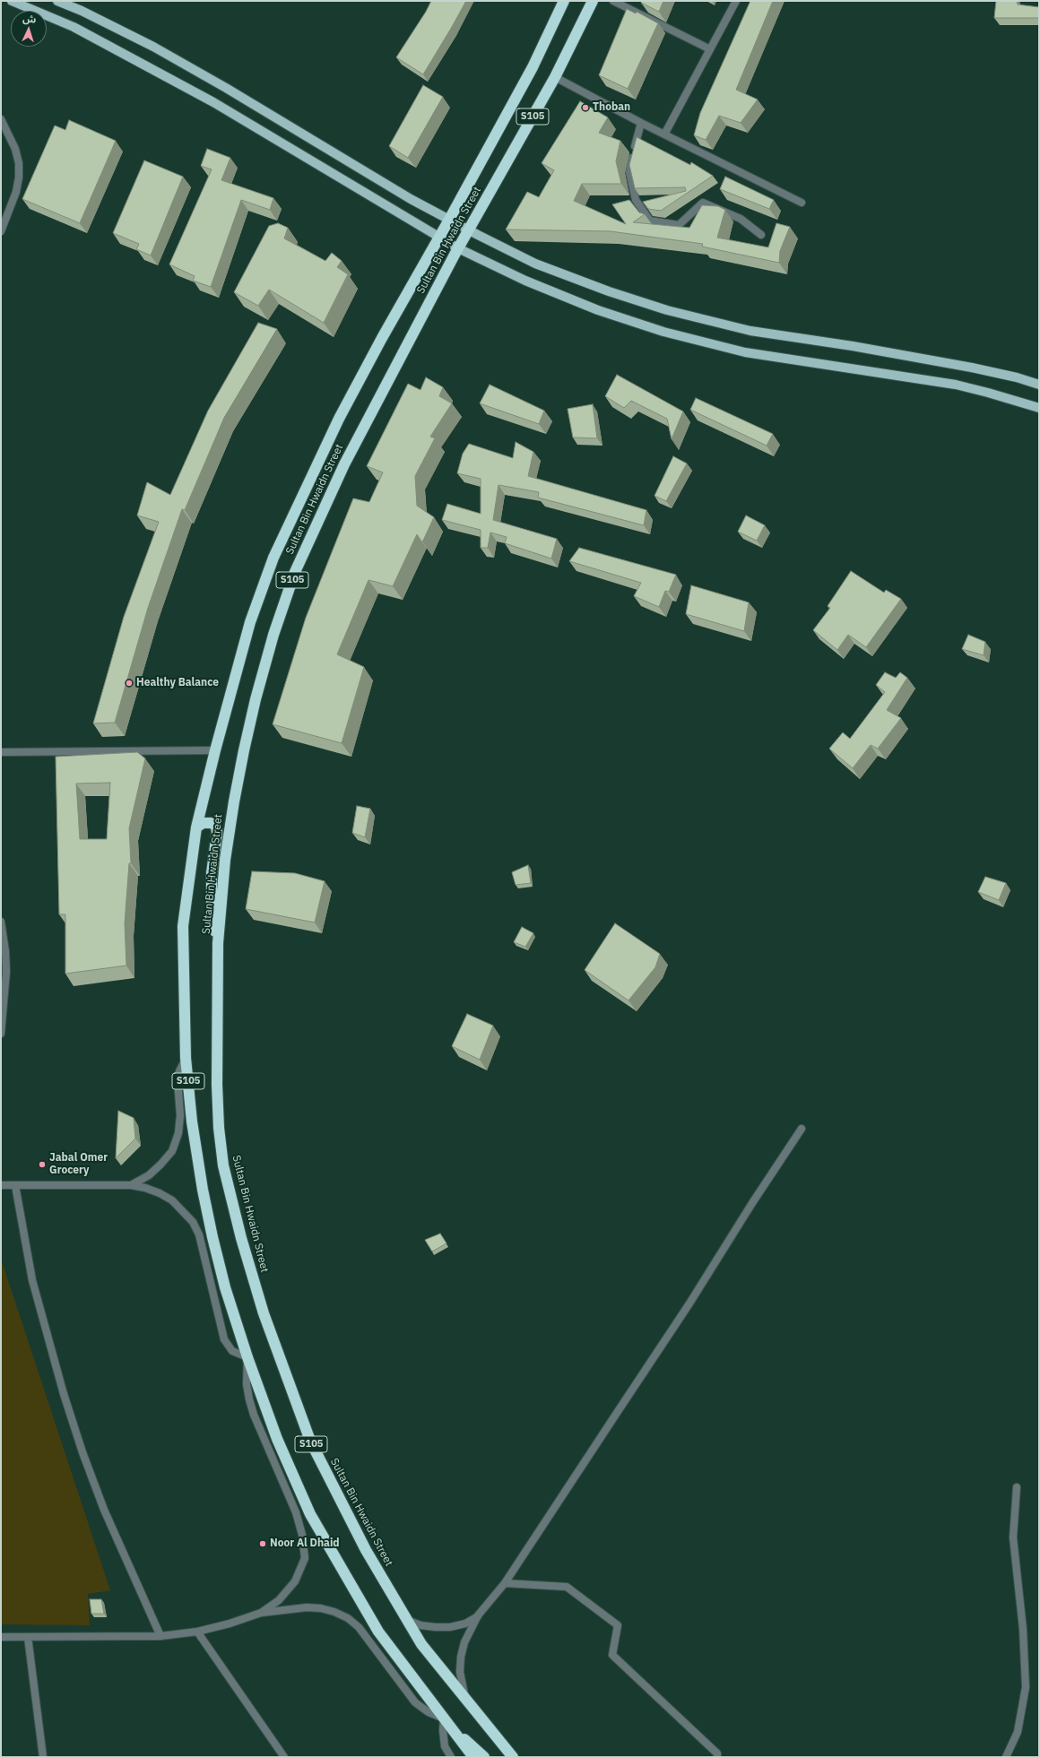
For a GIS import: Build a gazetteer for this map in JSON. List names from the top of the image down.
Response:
{
  "streets": {
    "highway": ["S105", "Sultan Bin Hwaidn Street"]
  },
  "places": [
    "Thoban",
    "Healthy Balance",
    "Jabal Omer Grocery",
    "Noor Al Dhaid"
  ],
  "north": "top"
}
